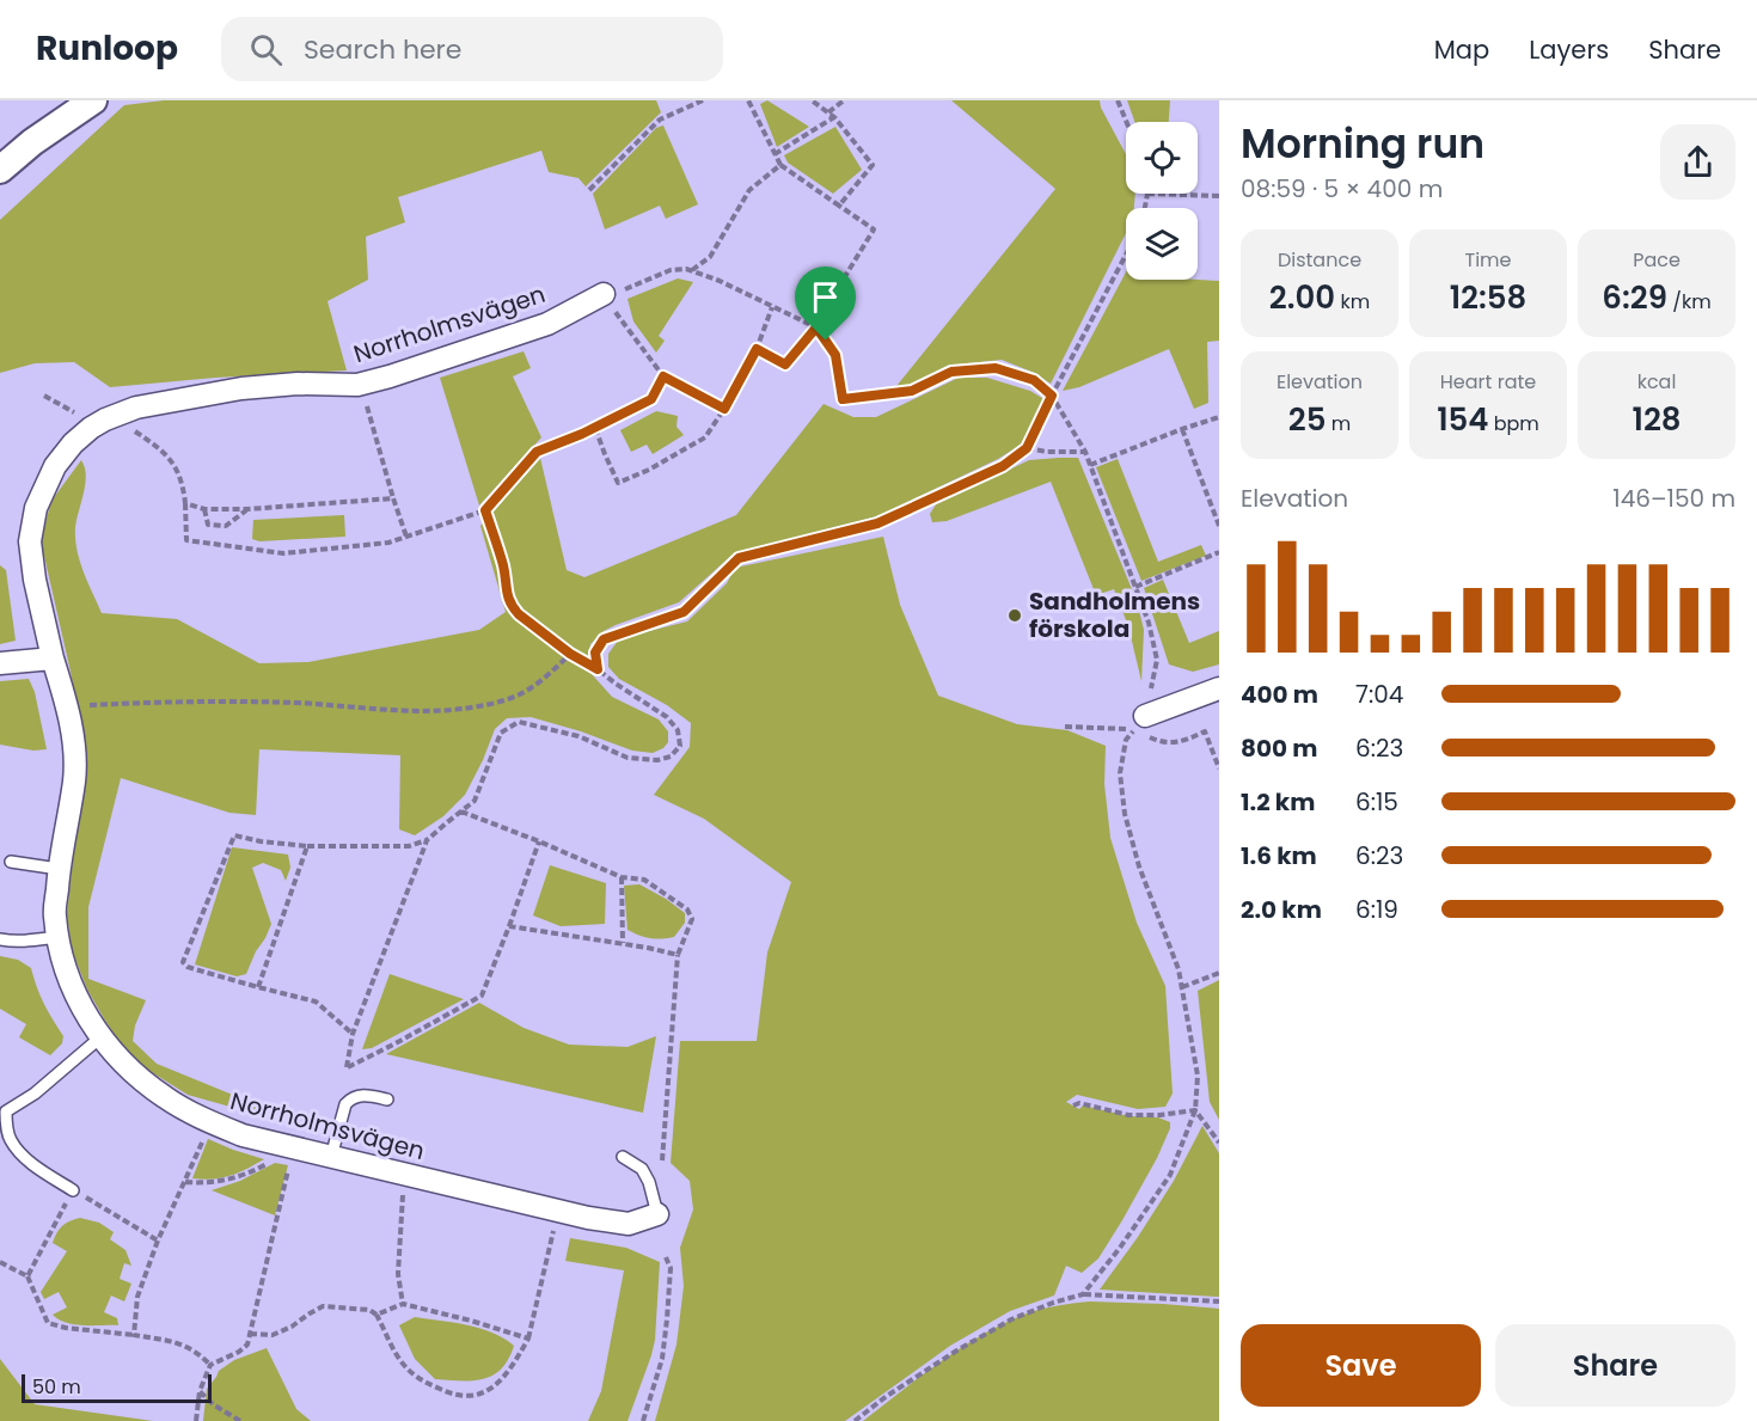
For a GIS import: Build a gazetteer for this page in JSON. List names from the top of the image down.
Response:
{
  "streets": {
    "street": ["Norrholmsvägen"]
  },
  "places": ["Sandholmens förskola"],
  "scale_bar": "50 m",
  "page": {
    "header": "Runloop",
    "search": "Search here",
    "nav": ["Map", "Layers", "Share"],
    "heading": ["Morning run", "08:59 · 5 × 400 m"],
    "stats": [
      ["Distance", "2.00 km"],
      ["Time", "12:58"],
      ["Pace", "6:29 /km"],
      ["Elevation", "25 m"],
      ["Heart rate", "154 bpm"],
      ["kcal", "128"]
    ],
    "chart": ["Elevation", "146–150 m"],
    "list": [
      {
        "name": "400 m",
        "note": "7:04"
      },
      {
        "name": "800 m",
        "note": "6:23"
      },
      {
        "name": "1.2 km",
        "note": "6:15"
      },
      {
        "name": "1.6 km",
        "note": "6:23"
      },
      {
        "name": "2.0 km",
        "note": "6:19"
      }
    ],
    "buttons": ["Save", "Share"],
    "scale": "50 m"
  }
}
